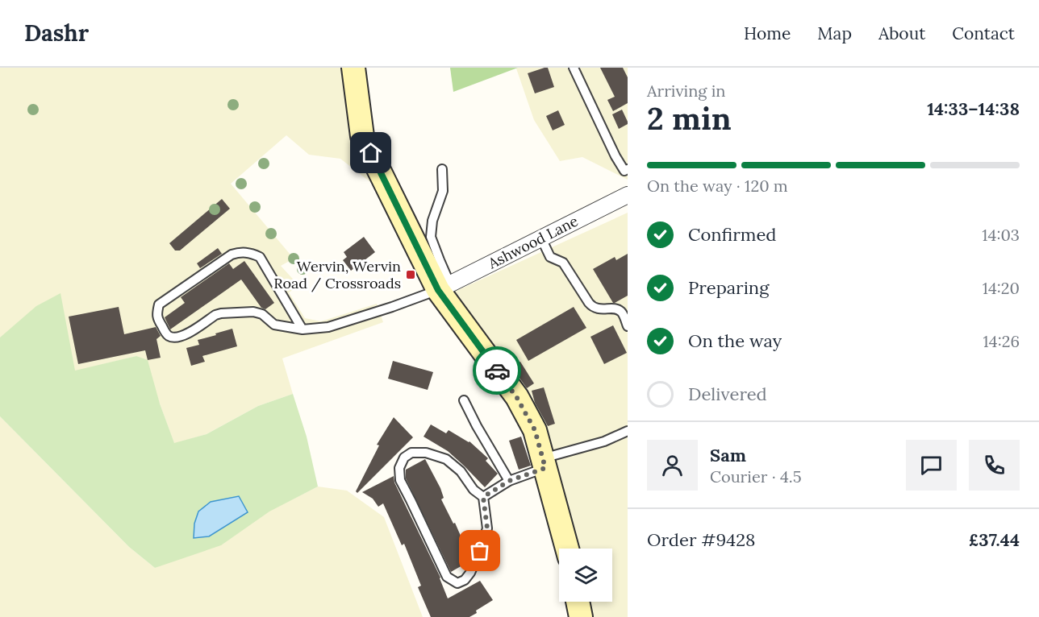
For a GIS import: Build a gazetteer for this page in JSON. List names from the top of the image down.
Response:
{
  "streets": {
    "street": ["Ashwood Lane"]
  },
  "places": {
    "transit": ["Wervin, Wervin Road / Crossroads"]
  },
  "page": {
    "header": "Dashr",
    "nav": [
      "Home",
      "Map",
      "About",
      "Contact"
    ],
    "heading": ["2 min", "Arriving in", "14:33–14:38"],
    "panel": [
      "Sam",
      "Courier · 4.5",
      "Order #9428",
      "£37.44"
    ],
    "bar": "On the way · 120 m",
    "list": [
      ["Confirmed", "14:03"],
      ["Preparing", "14:20"],
      ["On the way", "14:26"],
      "Delivered"
    ]
  }
}
